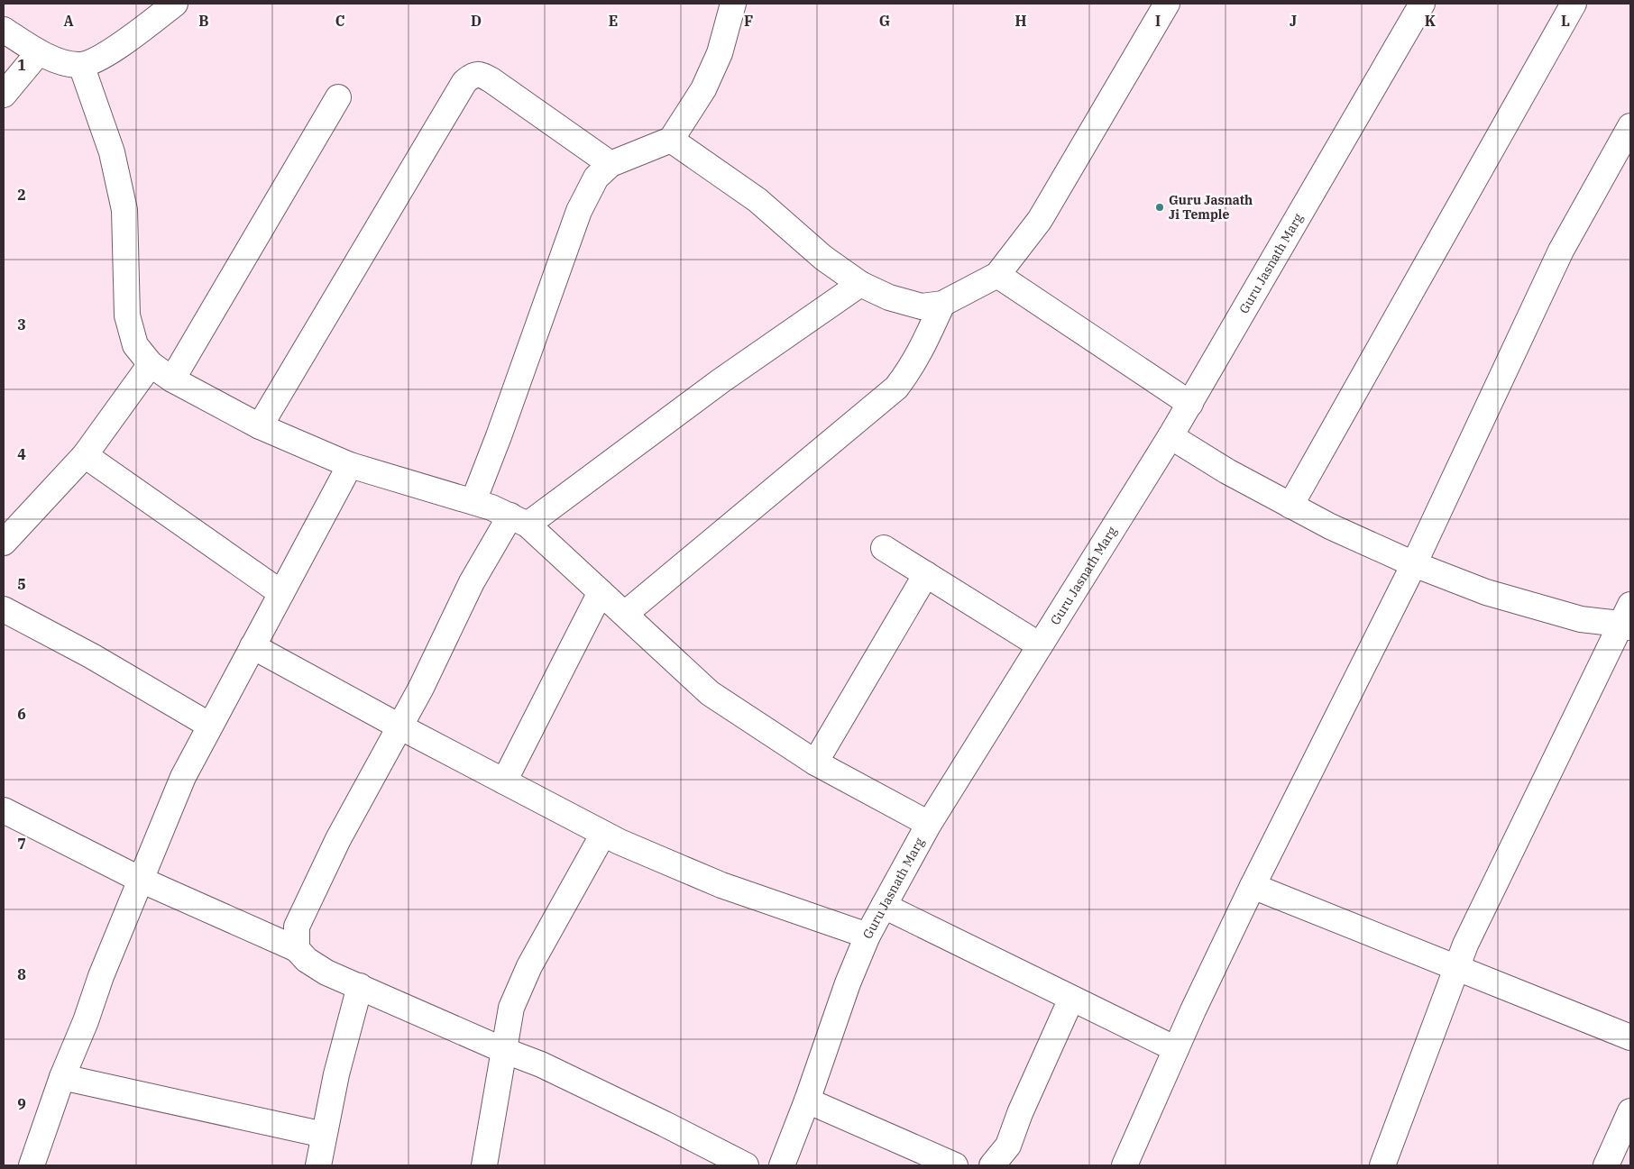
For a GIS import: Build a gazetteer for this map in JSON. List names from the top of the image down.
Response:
{
  "streets": {
    "street": ["Guru Jasnath Marg"]
  },
  "places": ["Guru Jasnath Ji Temple"],
  "grid": {
    "columns": [
      "A",
      "B",
      "C",
      "D",
      "E",
      "F",
      "G",
      "H",
      "I",
      "J",
      "K",
      "L"
    ],
    "rows": [
      "1",
      "2",
      "3",
      "4",
      "5",
      "6",
      "7",
      "8",
      "9"
    ]
  }
}
